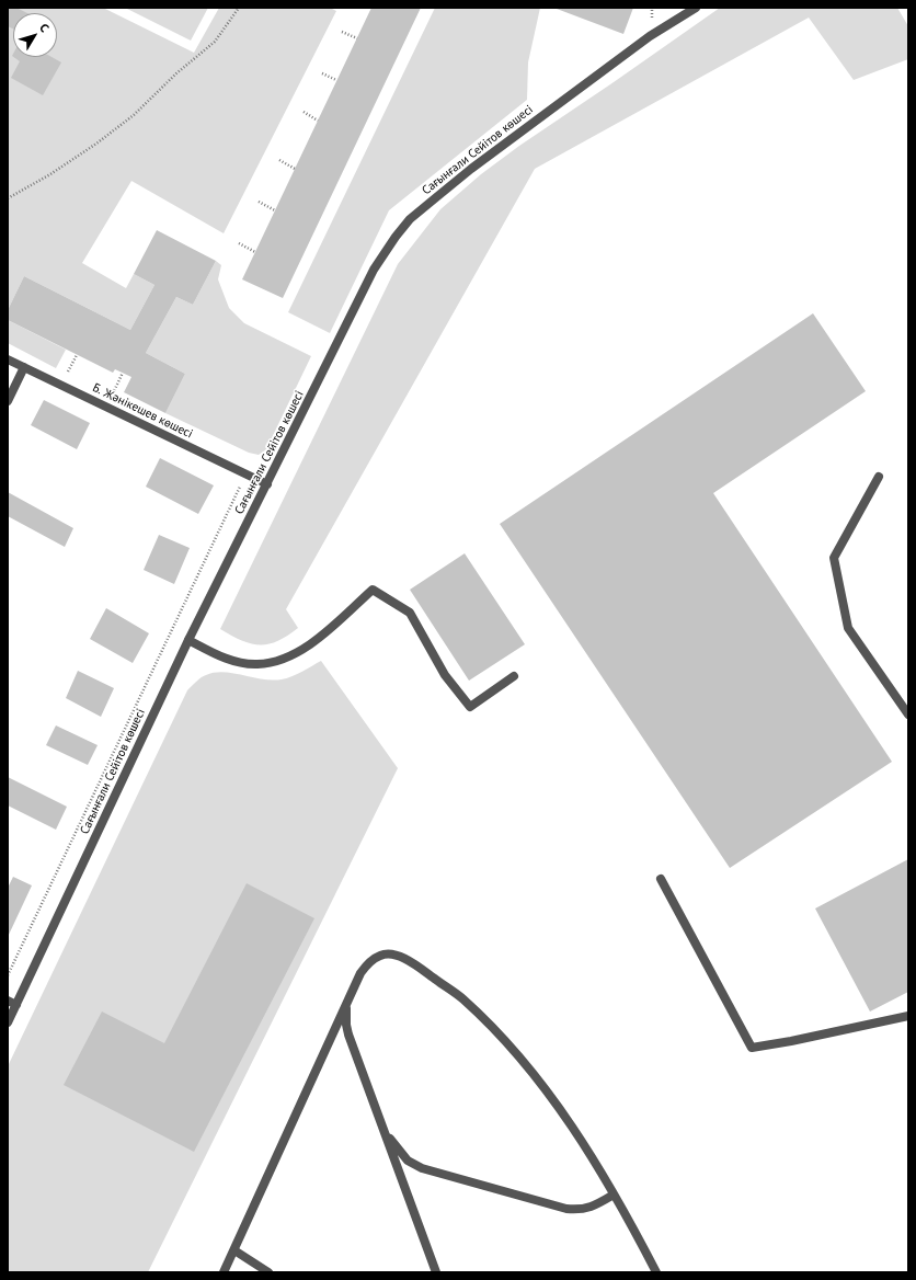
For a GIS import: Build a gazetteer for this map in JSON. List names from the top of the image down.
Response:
{
  "streets": {
    "street": ["Сағынғали Сейітов көшесі", "Б. Жәнікешев көшесі"]
  },
  "crossings": [
    ["Сағынғали Сейітов көшесі", "Б. Жәнікешев көшесі"]
  ],
  "north": "top right"
}
